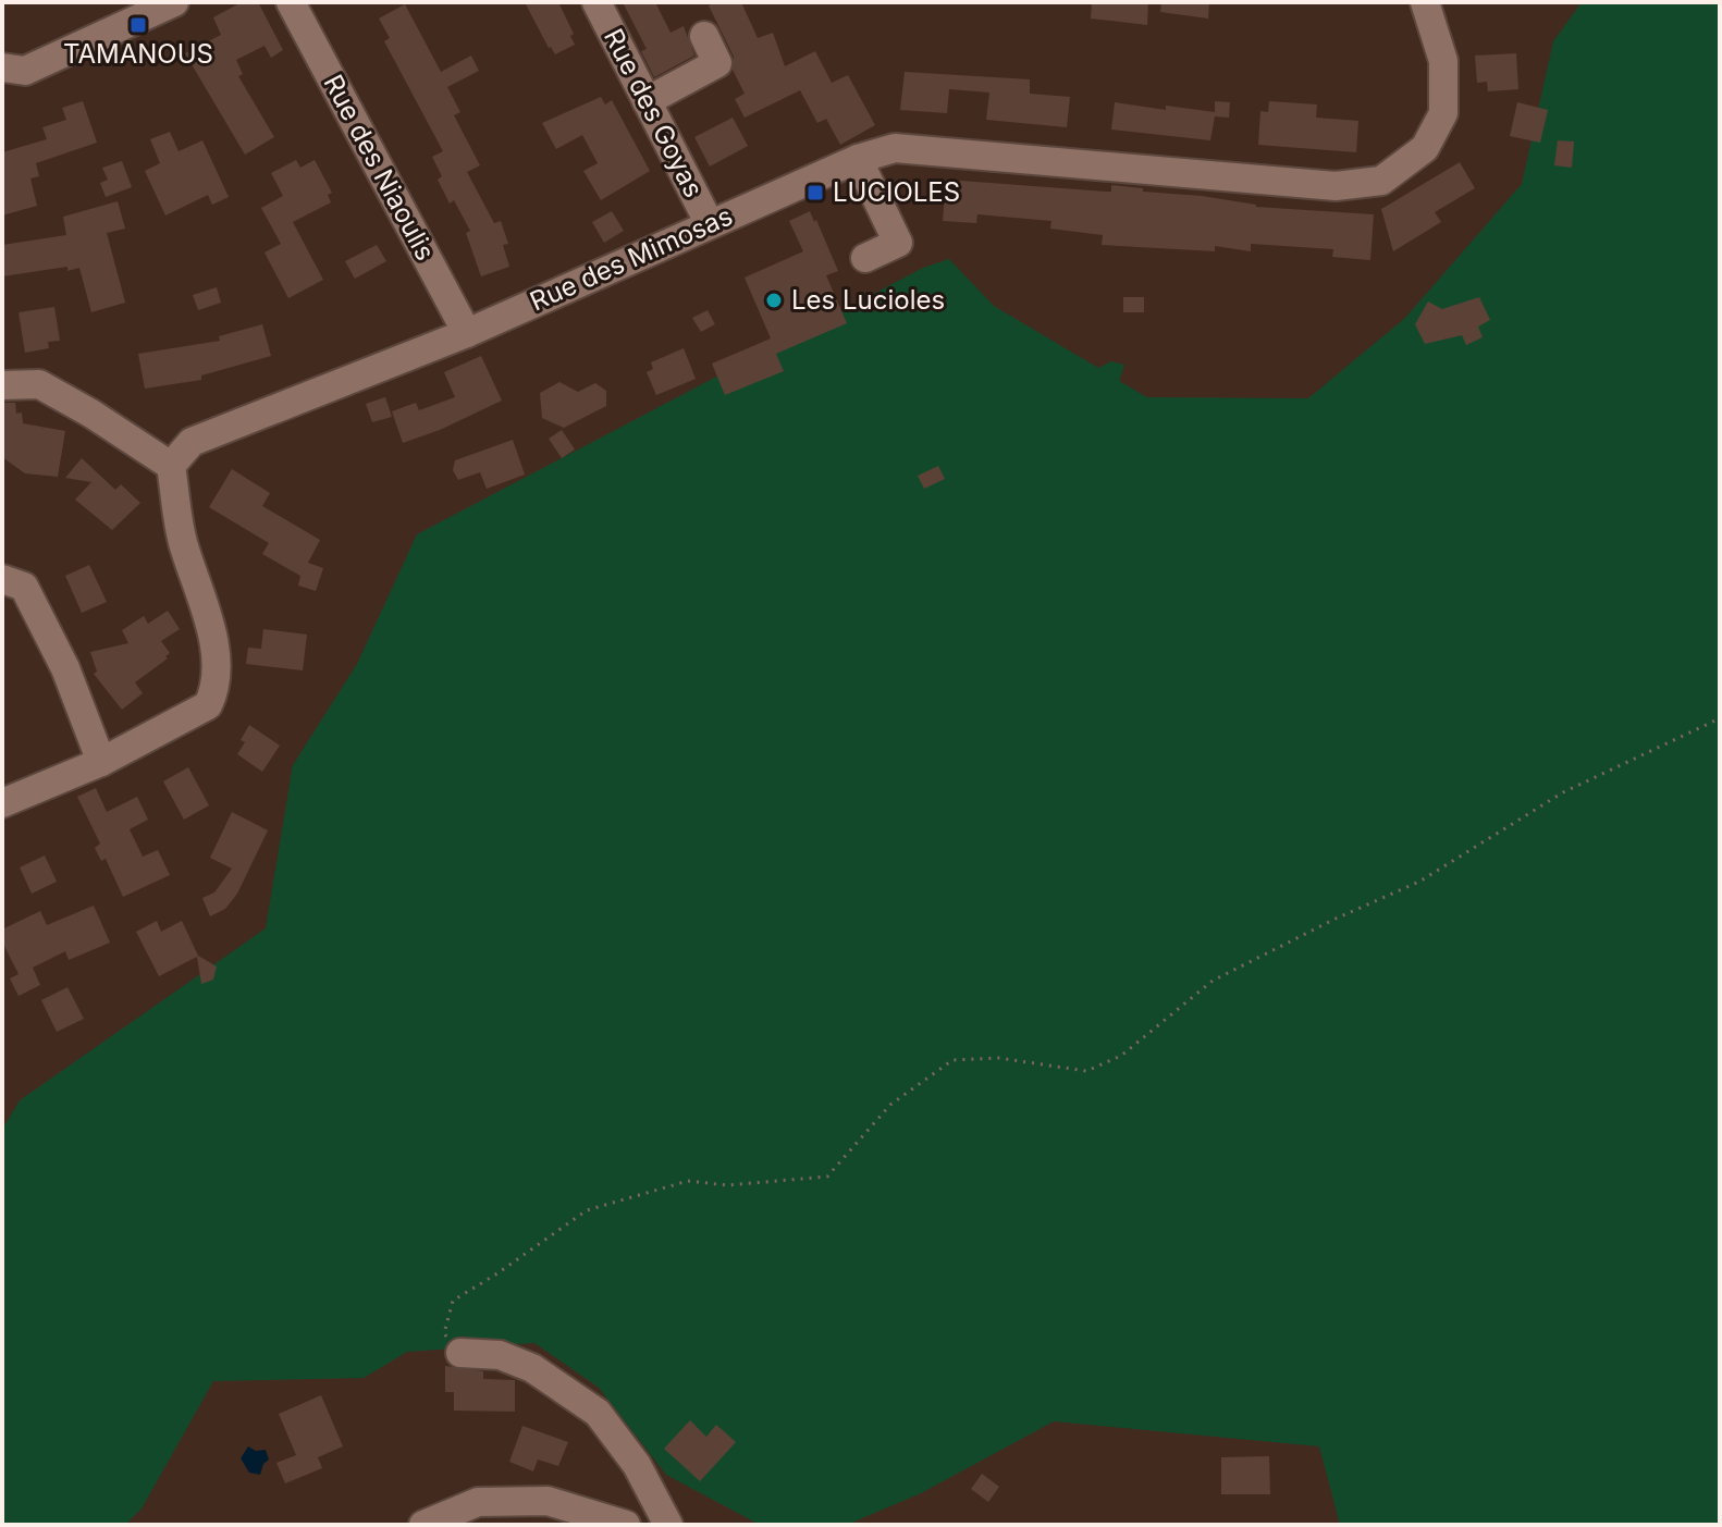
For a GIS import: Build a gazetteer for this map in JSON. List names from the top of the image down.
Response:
{
  "streets": {
    "street": ["Rue des Goyas", "Rue des Niaoulis", "Rue des Mimosas"]
  },
  "crossings": [
    ["Rue des Goyas", "Rue des Mimosas"],
    ["Rue des Niaoulis", "Rue des Mimosas"]
  ],
  "places": {
    "transit": ["TAMANOUS", "LUCIOLES"],
    "other": ["Les Lucioles"]
  }
}
